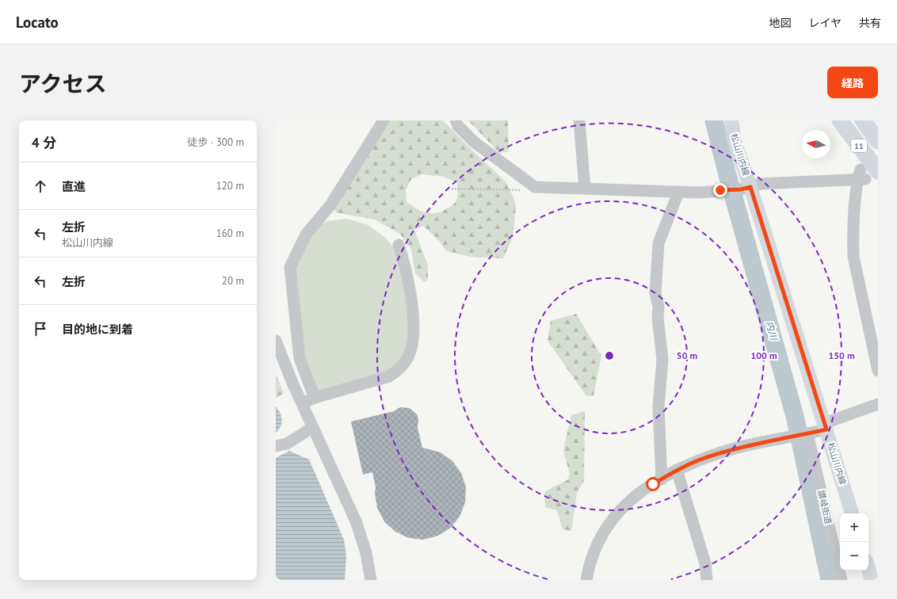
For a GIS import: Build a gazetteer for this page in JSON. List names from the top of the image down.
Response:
{
  "streets": {
    "highway": ["11"],
    "main road": ["松山川内線"],
    "street": ["讃岐街道"]
  },
  "water": ["内川"],
  "north": "left",
  "page": {
    "header": "Locato",
    "nav": ["地図", "レイヤ", "共有"],
    "title": "アクセス",
    "buttons": "経路",
    "heading": ["4 分", "徒歩 · 300 m"],
    "list": [
      ["直進", "120 m"],
      ["左折", "松山川内線", "160 m"],
      ["左折", "20 m"],
      "目的地に到着"
    ],
    "map_buttons": ["+", "−"]
  },
  "rings": ["50 m", "100 m", "150 m"]
}
